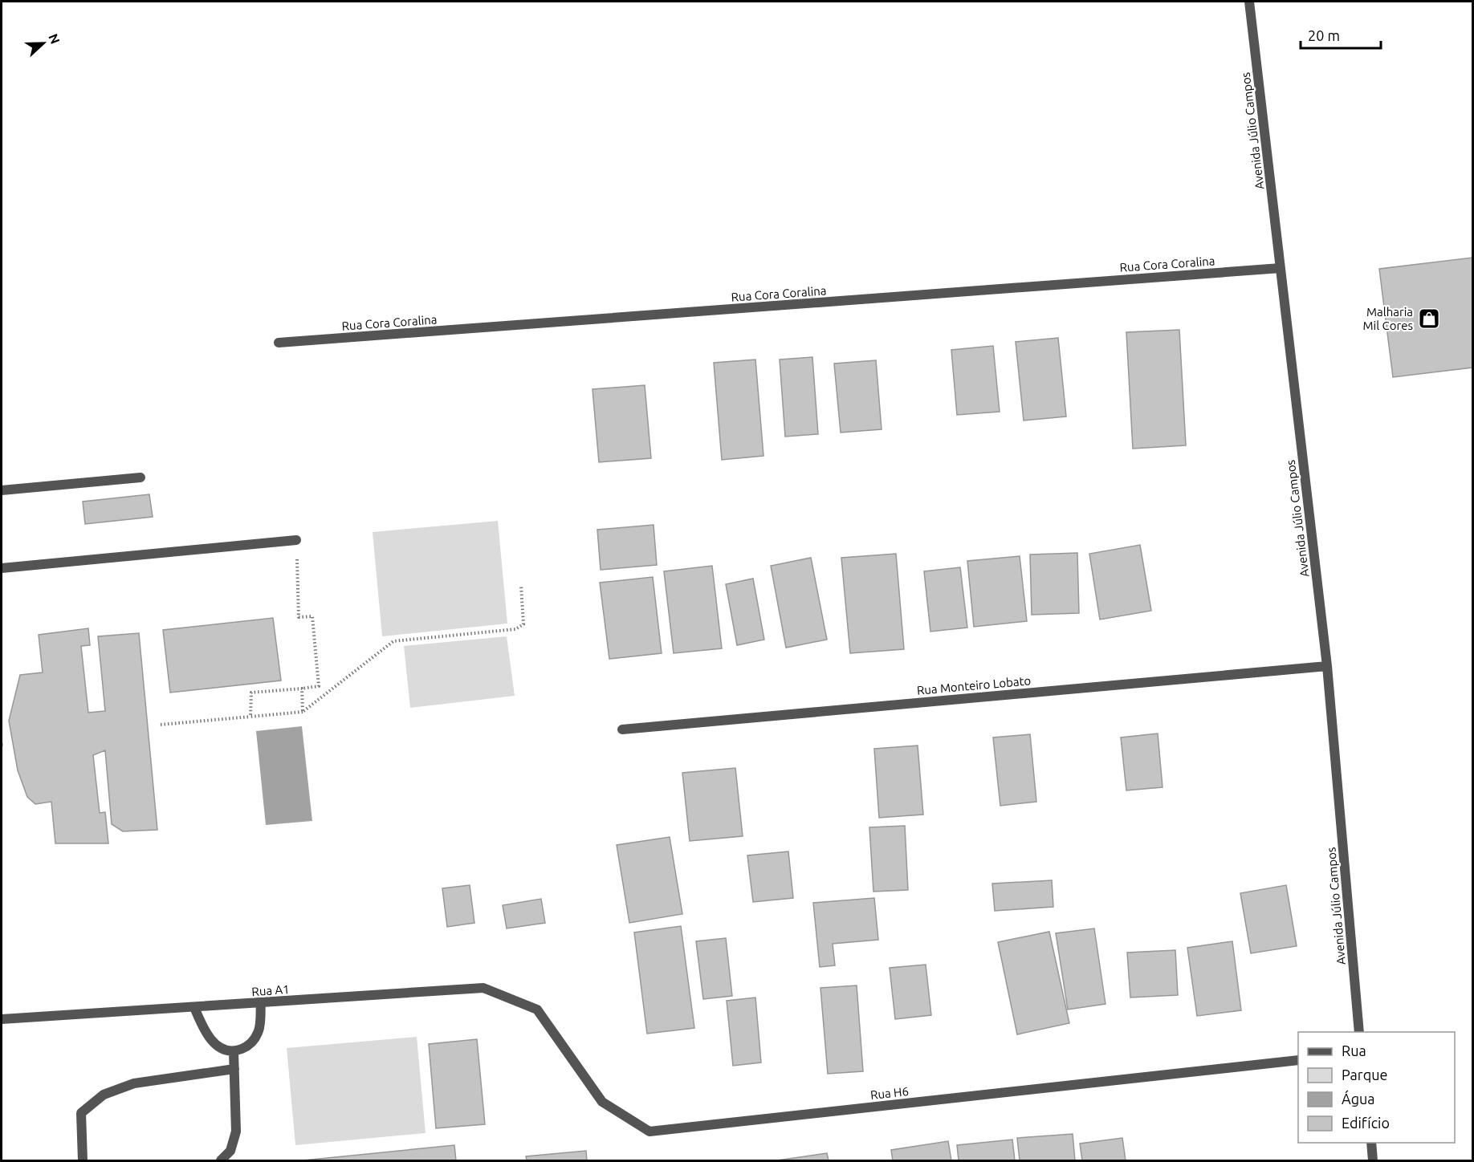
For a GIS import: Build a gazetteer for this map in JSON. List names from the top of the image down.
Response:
{
  "streets": {
    "street": [
      "Avenida Júlio Campos",
      "Rua Cora Coralina",
      "Rua Monteiro Lobato",
      "Rua A1",
      "Rua H6"
    ]
  },
  "crossings": [
    ["Avenida Júlio Campos", "Rua Cora Coralina"],
    ["Avenida Júlio Campos", "Rua Monteiro Lobato"],
    ["Rua A1", "Rua H6"]
  ],
  "places": {
    "shop": ["Malharia Mil Cores"]
  },
  "legend": [
    "Rua",
    "Parque",
    "Água",
    "Edifício"
  ],
  "scale_bar": "20 m",
  "north": "right"
}
